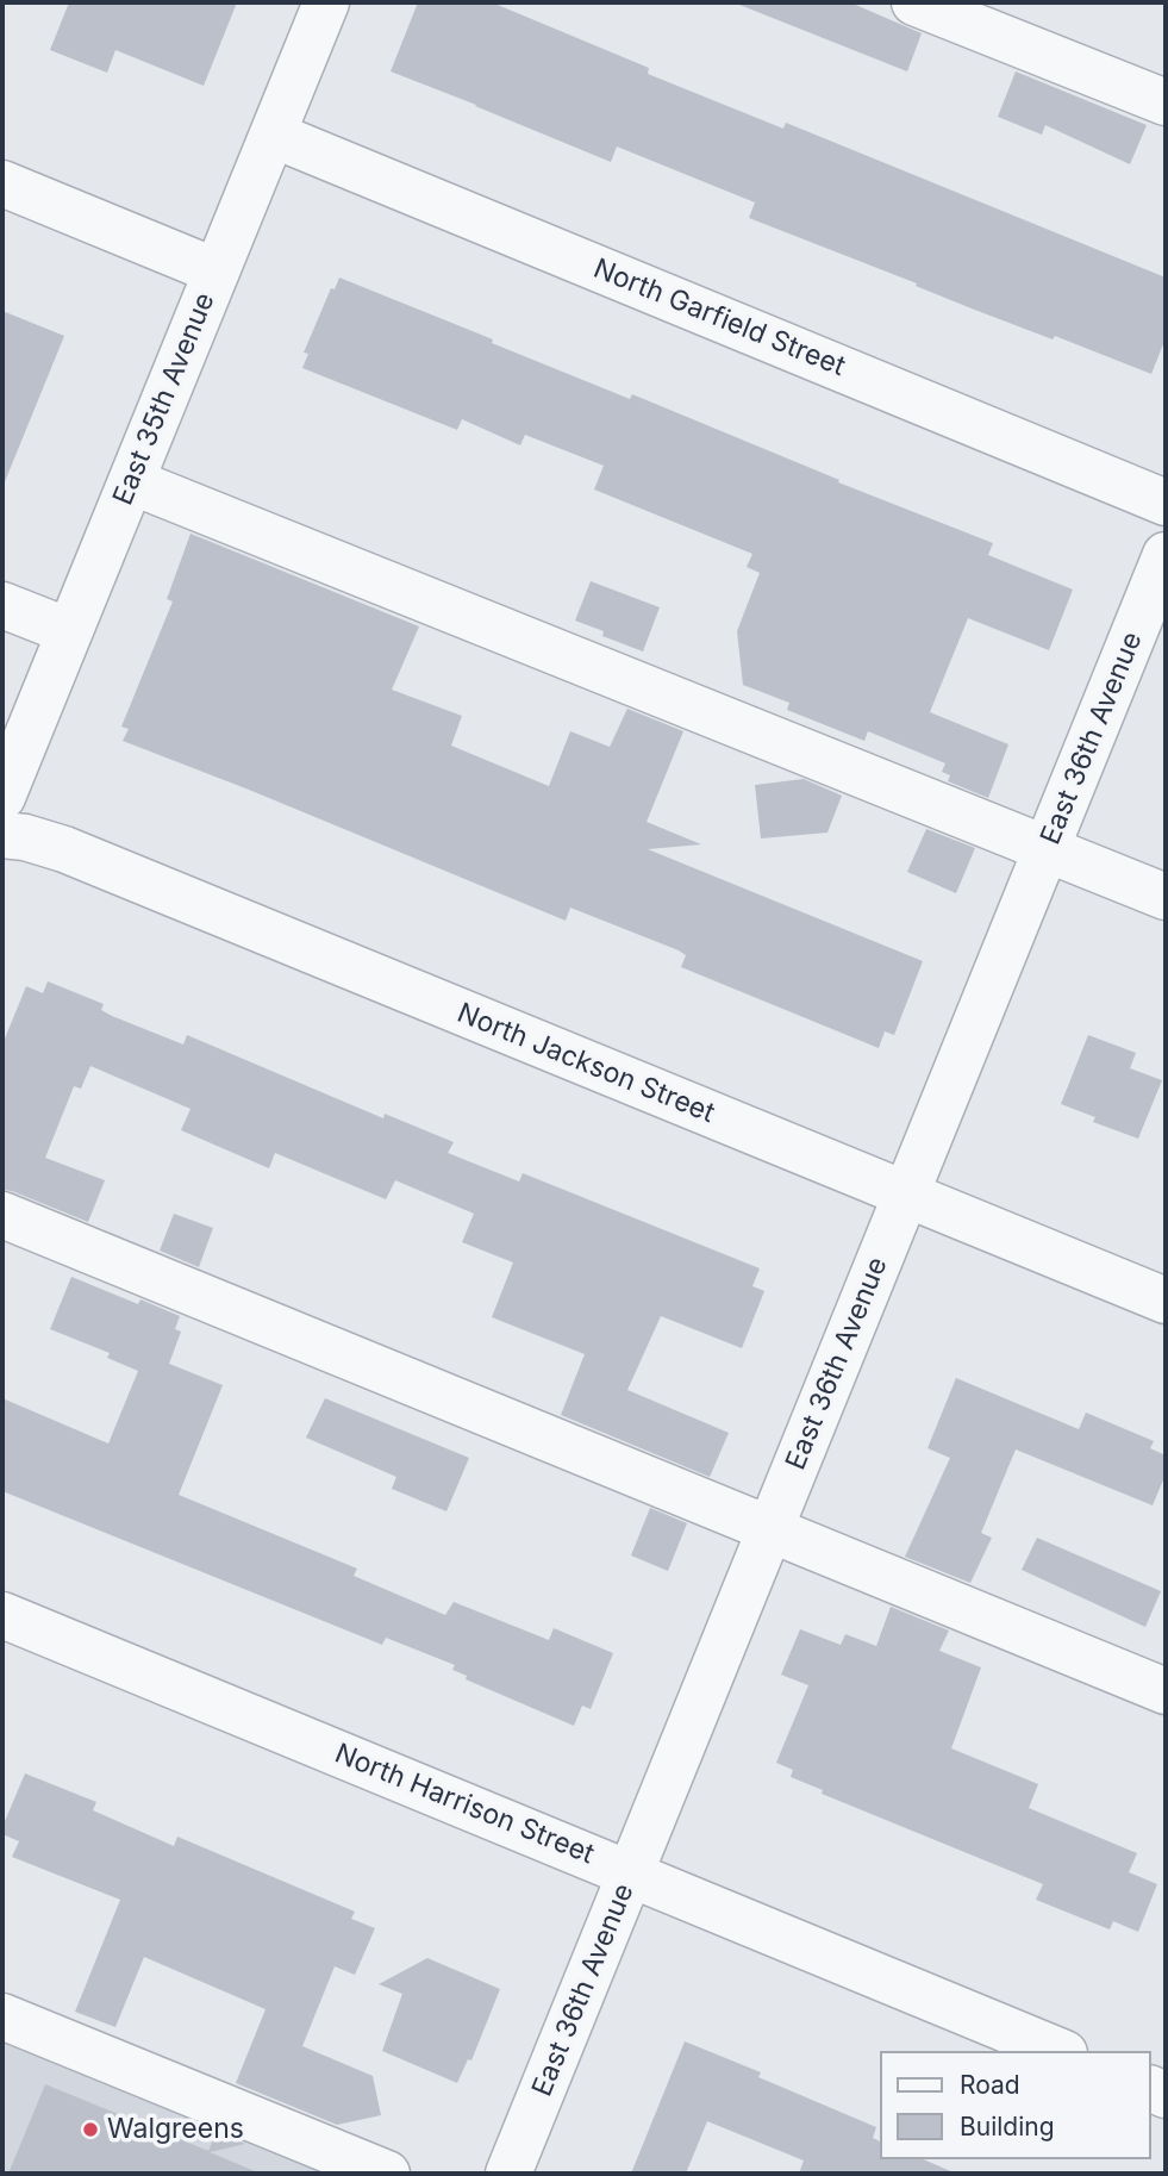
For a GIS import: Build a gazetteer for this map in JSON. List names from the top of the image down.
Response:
{
  "streets": {
    "street": [
      "North Garfield Street",
      "East 35th Avenue",
      "East 36th Avenue",
      "North Jackson Street",
      "North Harrison Street"
    ]
  },
  "crossings": [
    ["North Garfield Street", "East 35th Avenue"],
    ["East 36th Avenue", "North Jackson Street"],
    ["East 36th Avenue", "North Harrison Street"]
  ],
  "places": ["Walgreens"],
  "legend": ["Road", "Building"]
}
